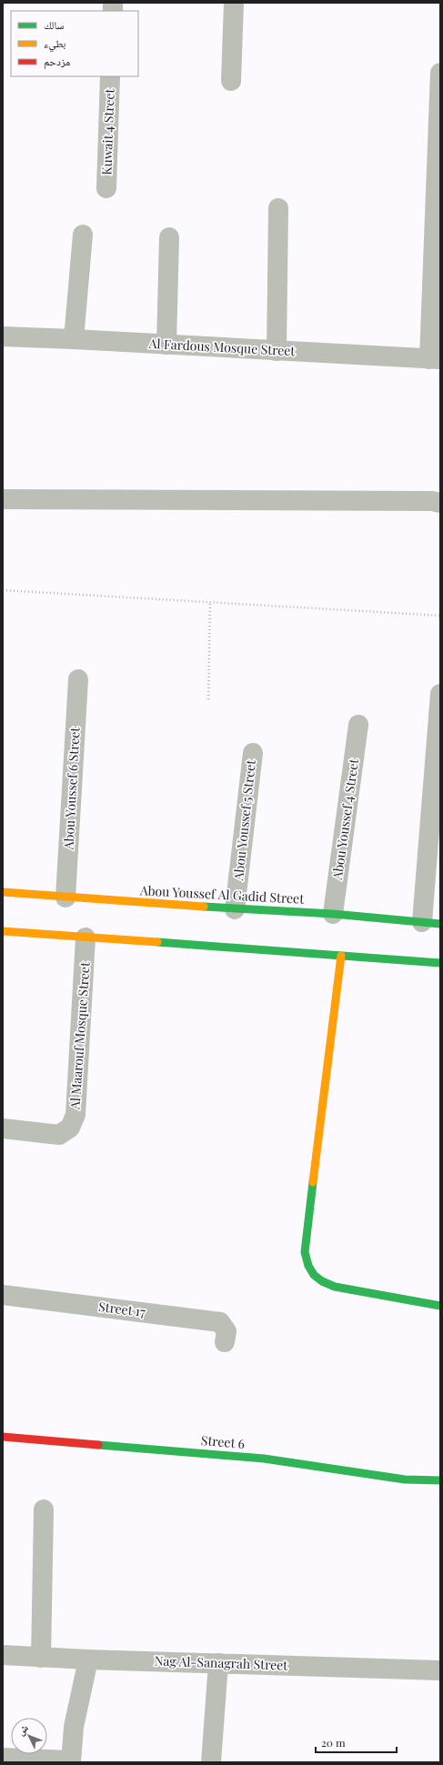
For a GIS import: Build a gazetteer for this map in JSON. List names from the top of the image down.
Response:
{
  "streets": {
    "street": [
      "Kuwait 4 Street",
      "Al Fardous Mosque Street",
      "Abou Youssef 6 Street",
      "Abou Youssef 4 Street",
      "Abou Youssef 5 Street",
      "Abou Youssef Al Gadid Street",
      "Al Maarouf Mosque Street",
      "Street 17",
      "Street 6",
      "Nag Al-Sanagrah Street"
    ]
  },
  "crossings": [
    ["Abou Youssef 6 Street", "Abou Youssef Al Gadid Street"],
    ["Abou Youssef 4 Street", "Abou Youssef Al Gadid Street"],
    ["Abou Youssef 5 Street", "Abou Youssef Al Gadid Street"]
  ],
  "legend": ["سالك", "بطيء", "مزدحم"],
  "scale_bar": "20 m",
  "north": "top left"
}
